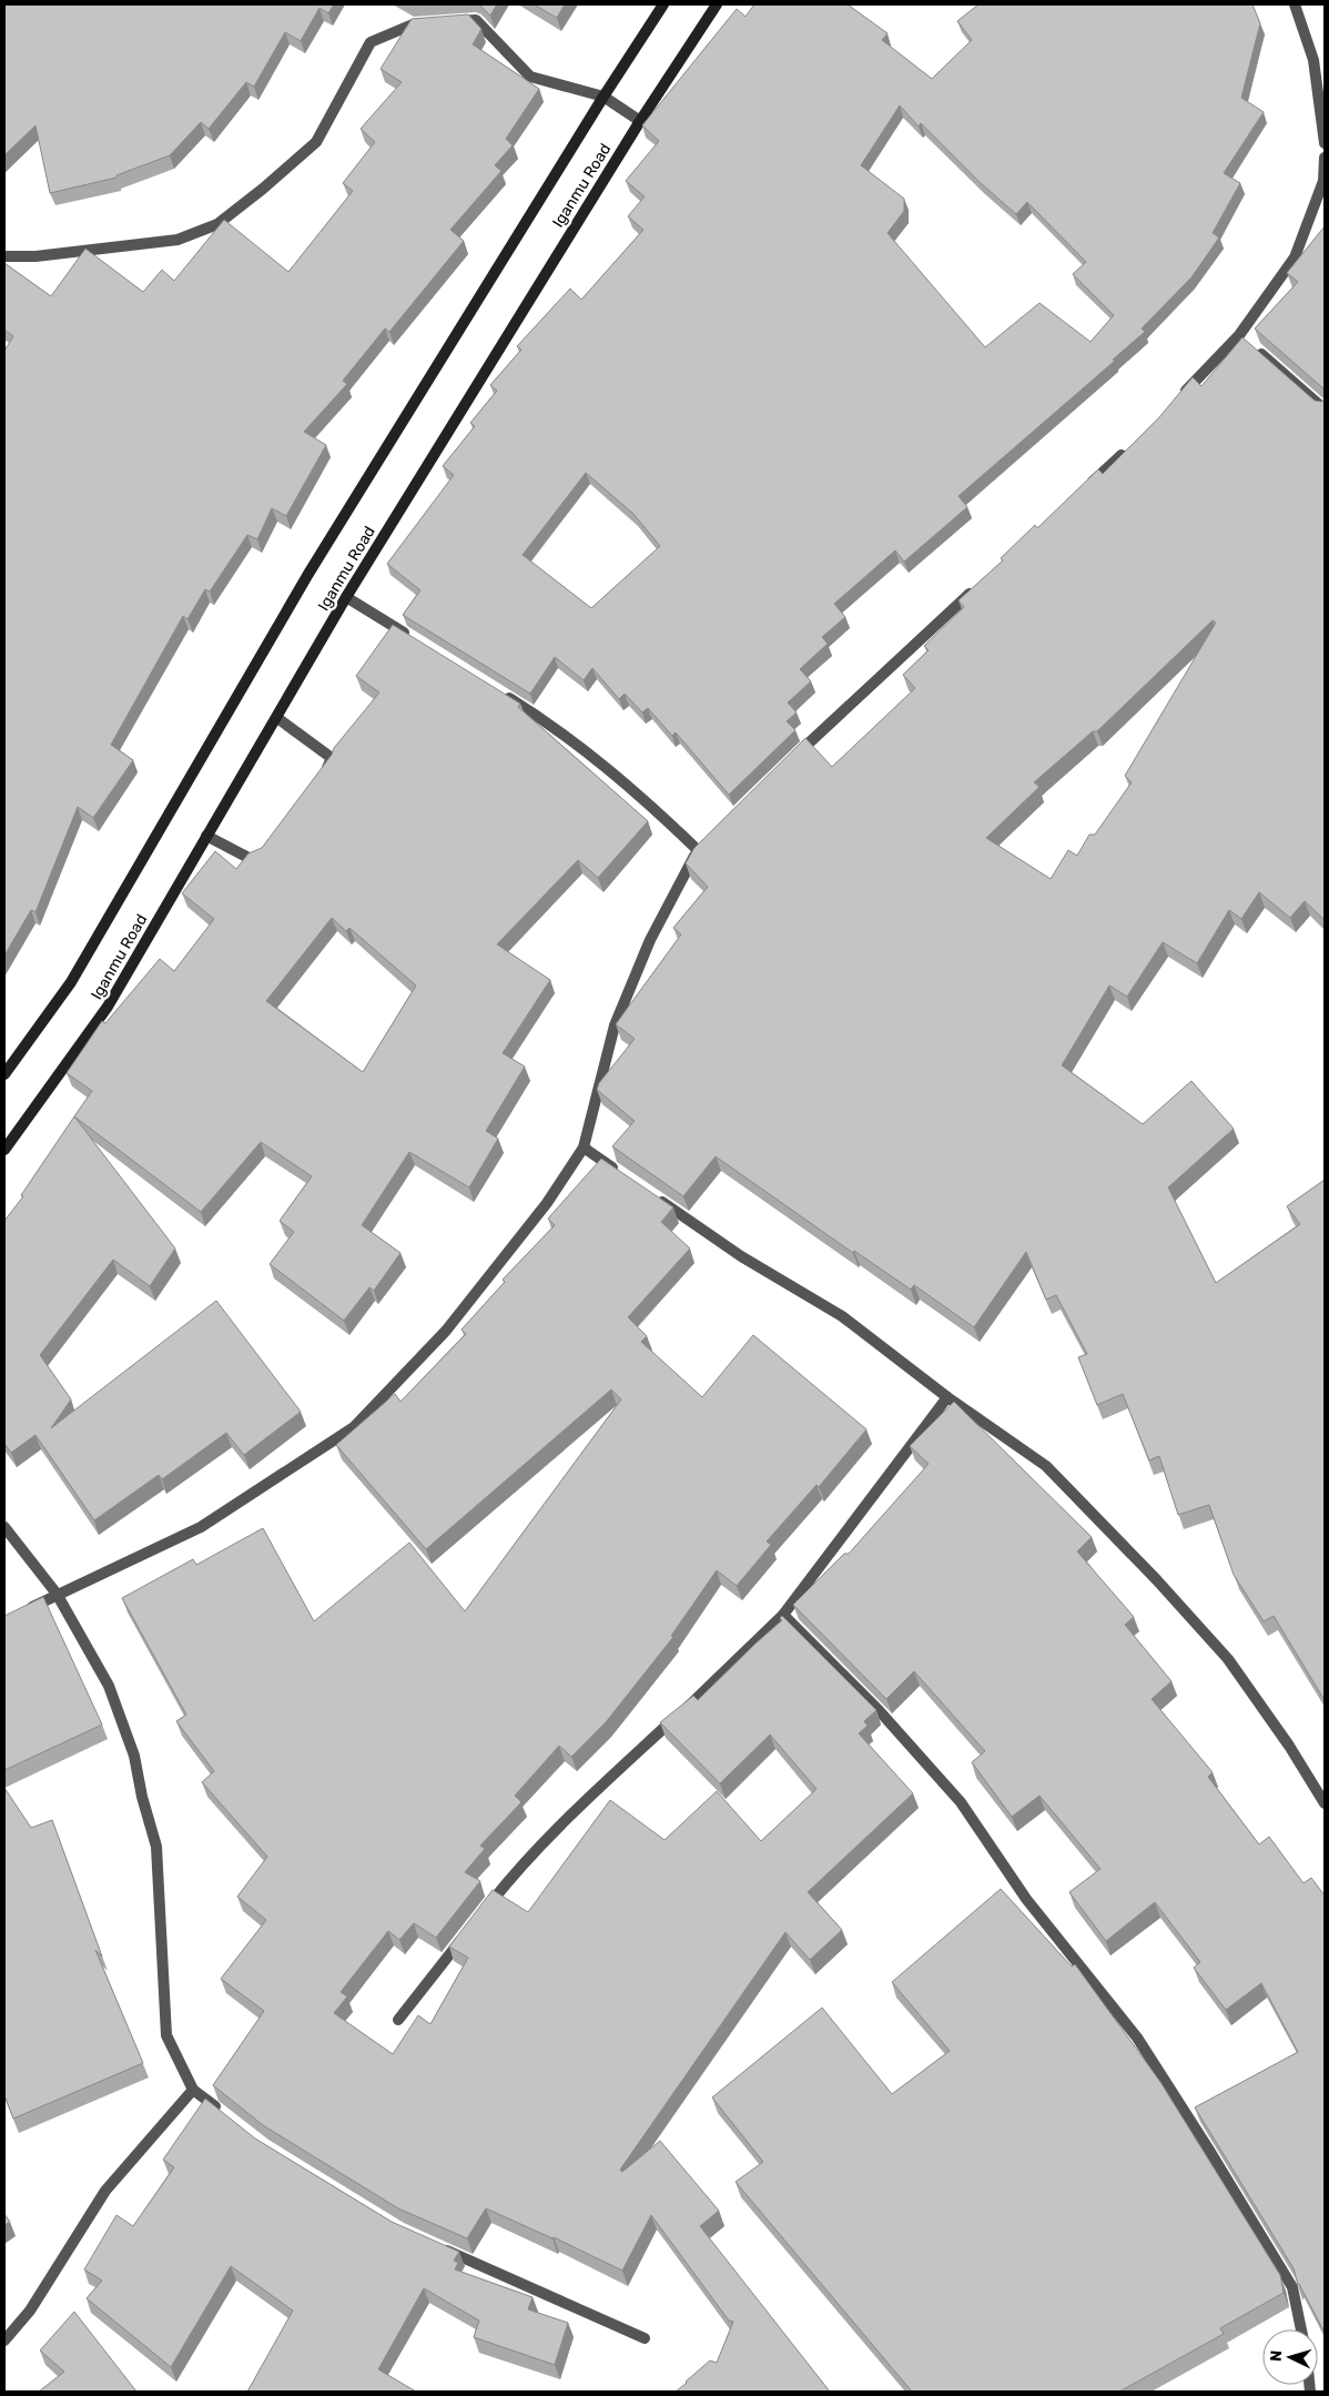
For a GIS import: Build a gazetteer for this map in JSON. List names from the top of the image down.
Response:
{
  "streets": {
    "main road": ["Iganmu Road"]
  },
  "north": "left"
}
